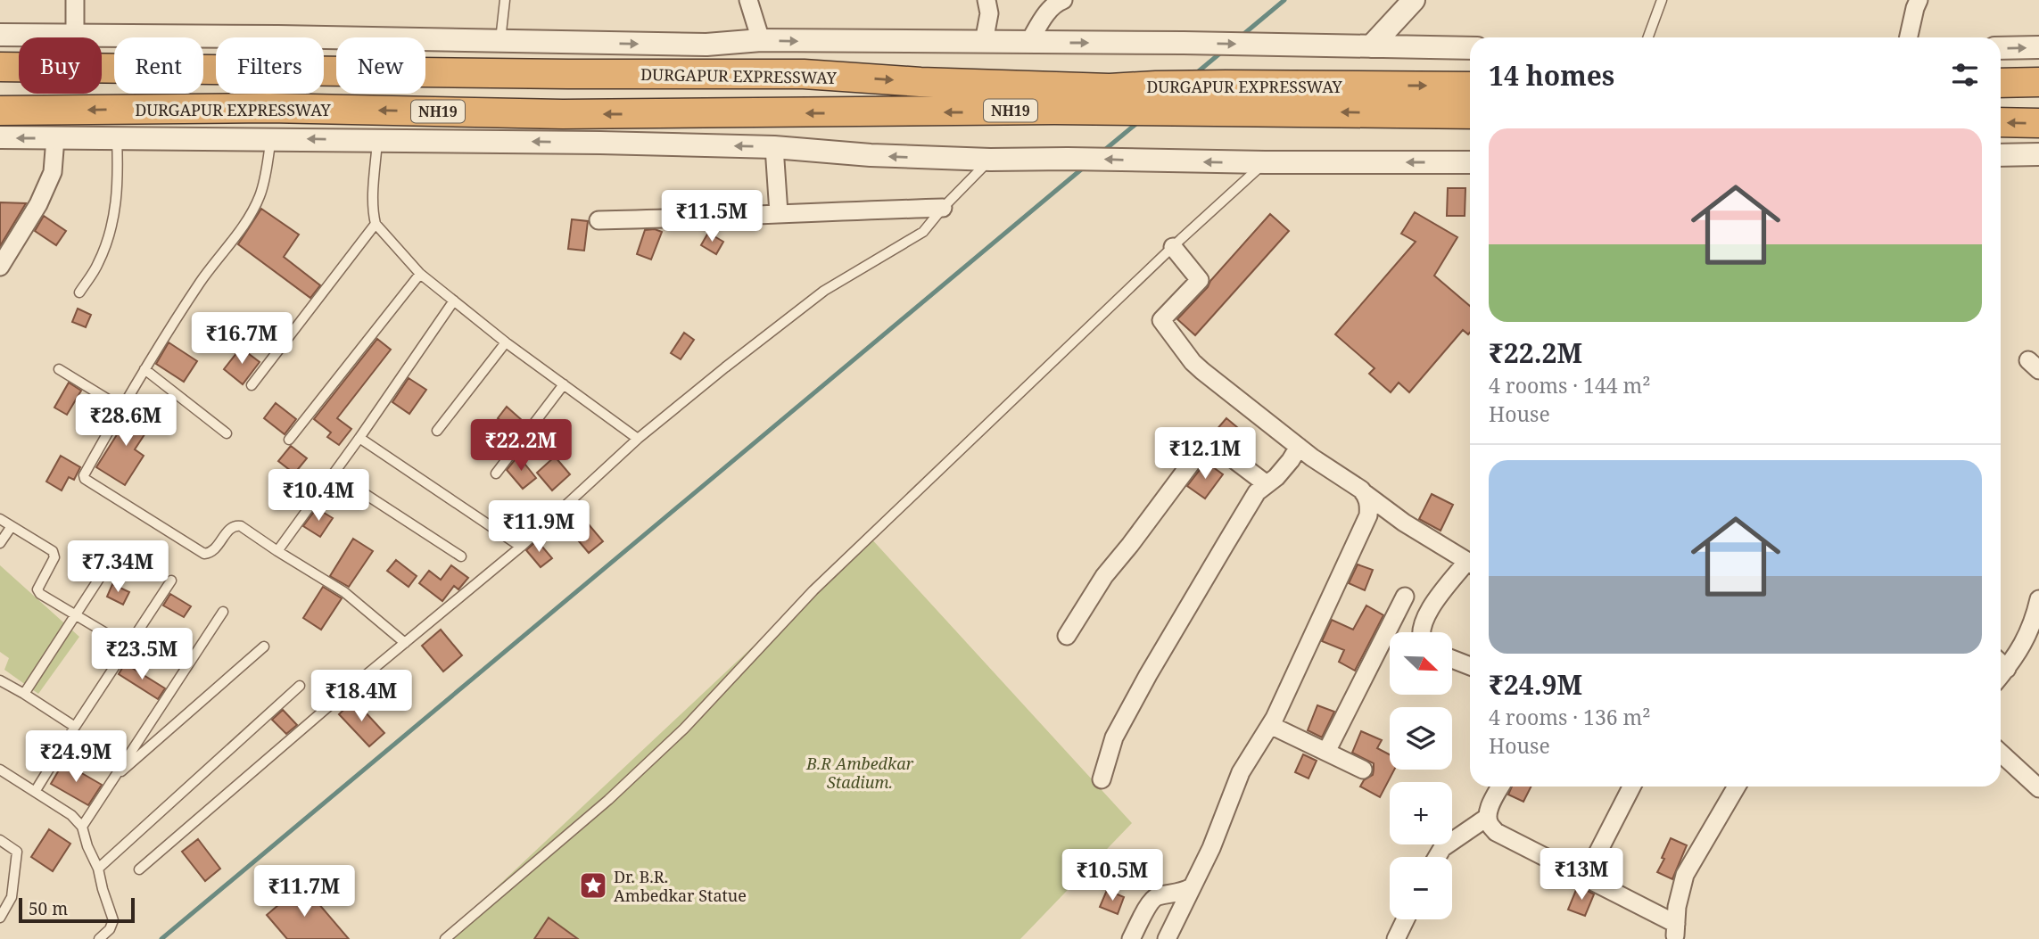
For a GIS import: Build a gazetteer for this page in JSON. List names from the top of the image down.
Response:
{
  "streets": {
    "highway": ["DURGAPUR EXPRESSWAY", "NH19"]
  },
  "parks": ["B.R Ambedkar Stadium."],
  "places": {
    "place": ["Dr. B.R. Ambedkar Statue"]
  },
  "scale_bar": "50 m",
  "north": "bottom right",
  "page": {
    "chip": [
      "Buy",
      "Rent",
      "Filters",
      "New"
    ],
    "heading": "14 homes",
    "list": [
      {
        "name": "₹22.2M",
        "note": "4 rooms · 144 m² · House"
      },
      {
        "name": "₹24.9M",
        "note": "4 rooms · 136 m² · House"
      }
    ],
    "price": [
      "₹11.5M",
      "₹16.7M",
      "₹28.6M",
      "₹22.2M",
      "₹12.1M",
      "₹10.4M",
      "₹11.9M",
      "₹7.34M",
      "₹23.5M",
      "₹18.4M",
      "₹24.9M",
      "₹13M",
      "₹10.5M",
      "₹11.7M"
    ],
    "map_buttons": ["+", "−"],
    "scale": "50 m"
  }
}
